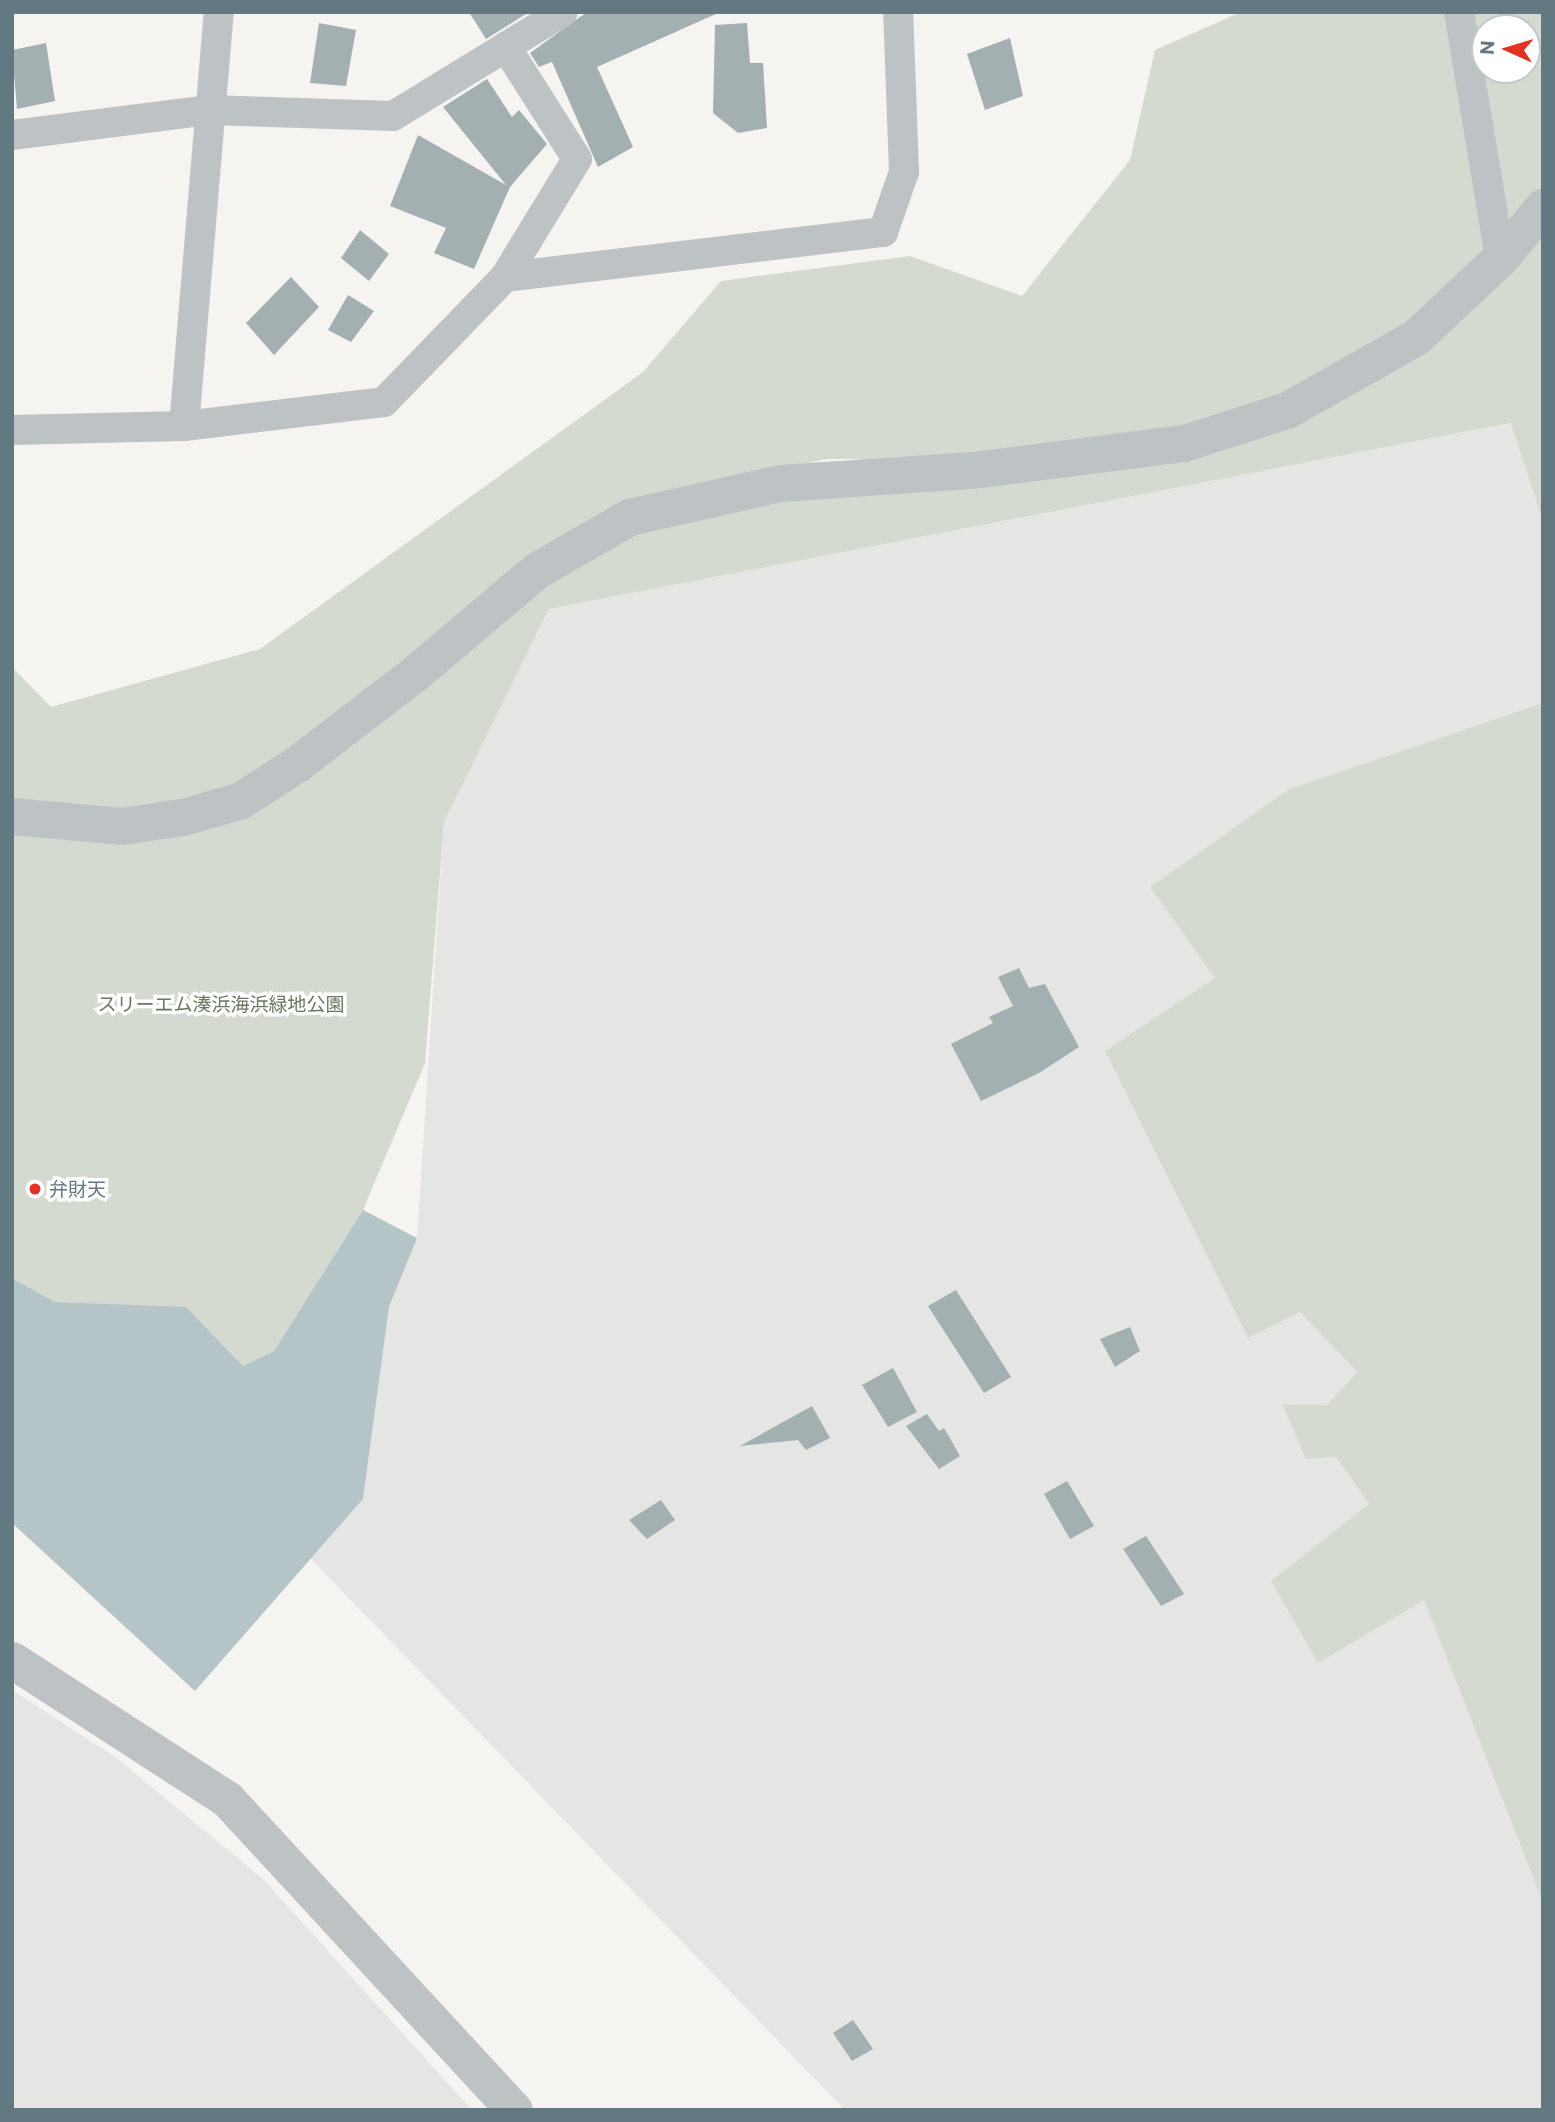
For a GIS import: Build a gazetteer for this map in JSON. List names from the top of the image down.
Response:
{
  "parks": ["スリーエム湊浜海浜緑地公園"],
  "places": ["弁財天"],
  "north": "left"
}
